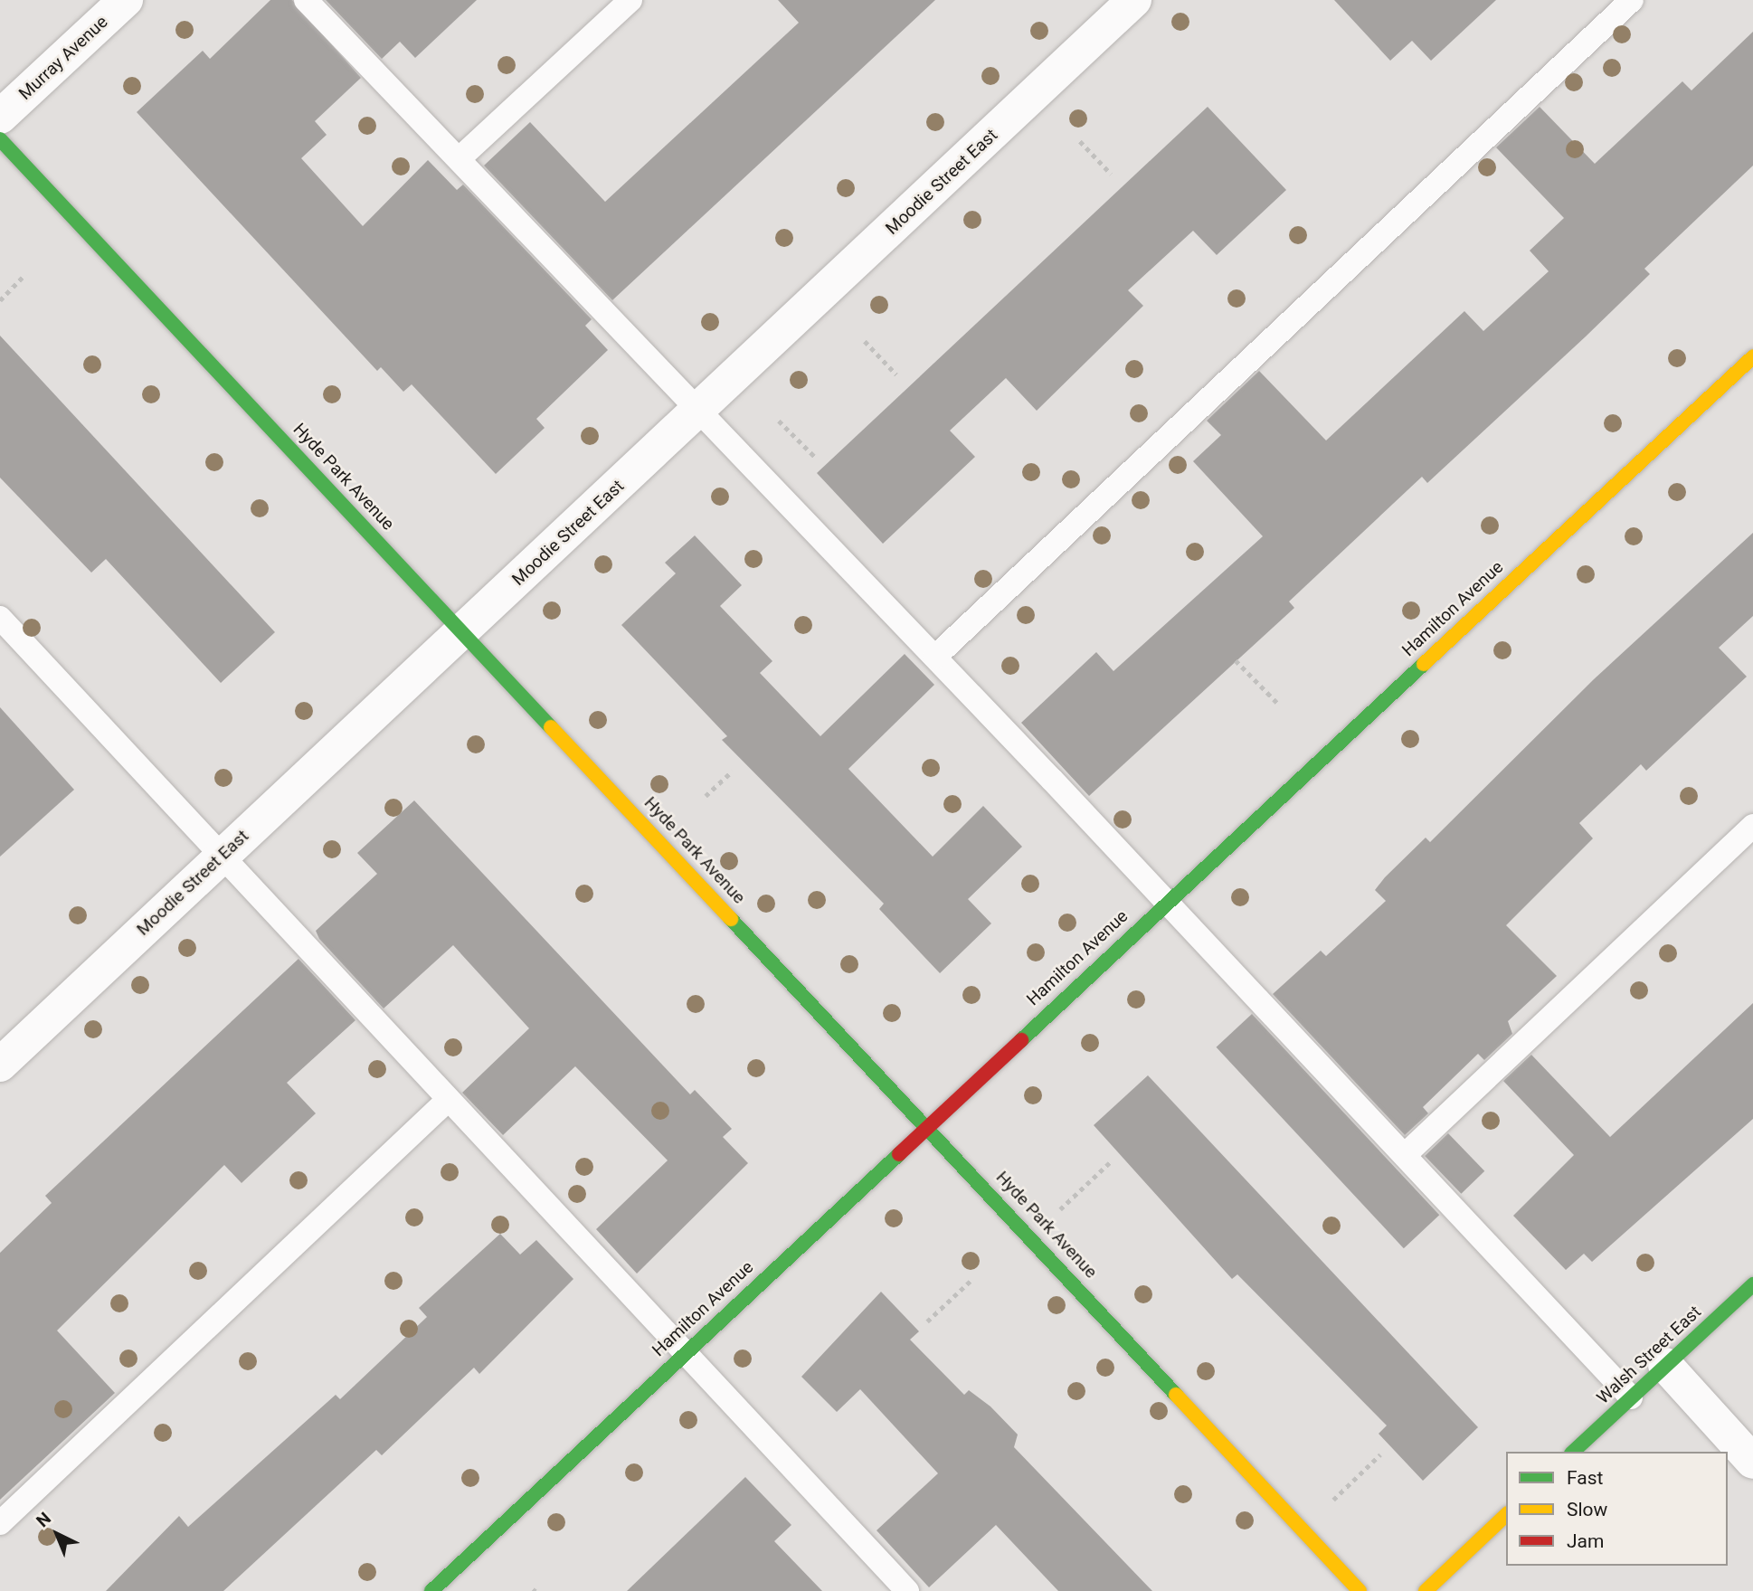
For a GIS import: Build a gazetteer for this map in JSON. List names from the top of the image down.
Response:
{
  "streets": {
    "street": [
      "Murray Avenue",
      "Moodie Street East",
      "Hyde Park Avenue",
      "Hamilton Avenue",
      "Walsh Street East"
    ]
  },
  "crossings": [
    ["Moodie Street East", "Hyde Park Avenue"],
    ["Hyde Park Avenue", "Hamilton Avenue"]
  ],
  "legend": ["Fast", "Slow", "Jam"],
  "north": "top left"
}
